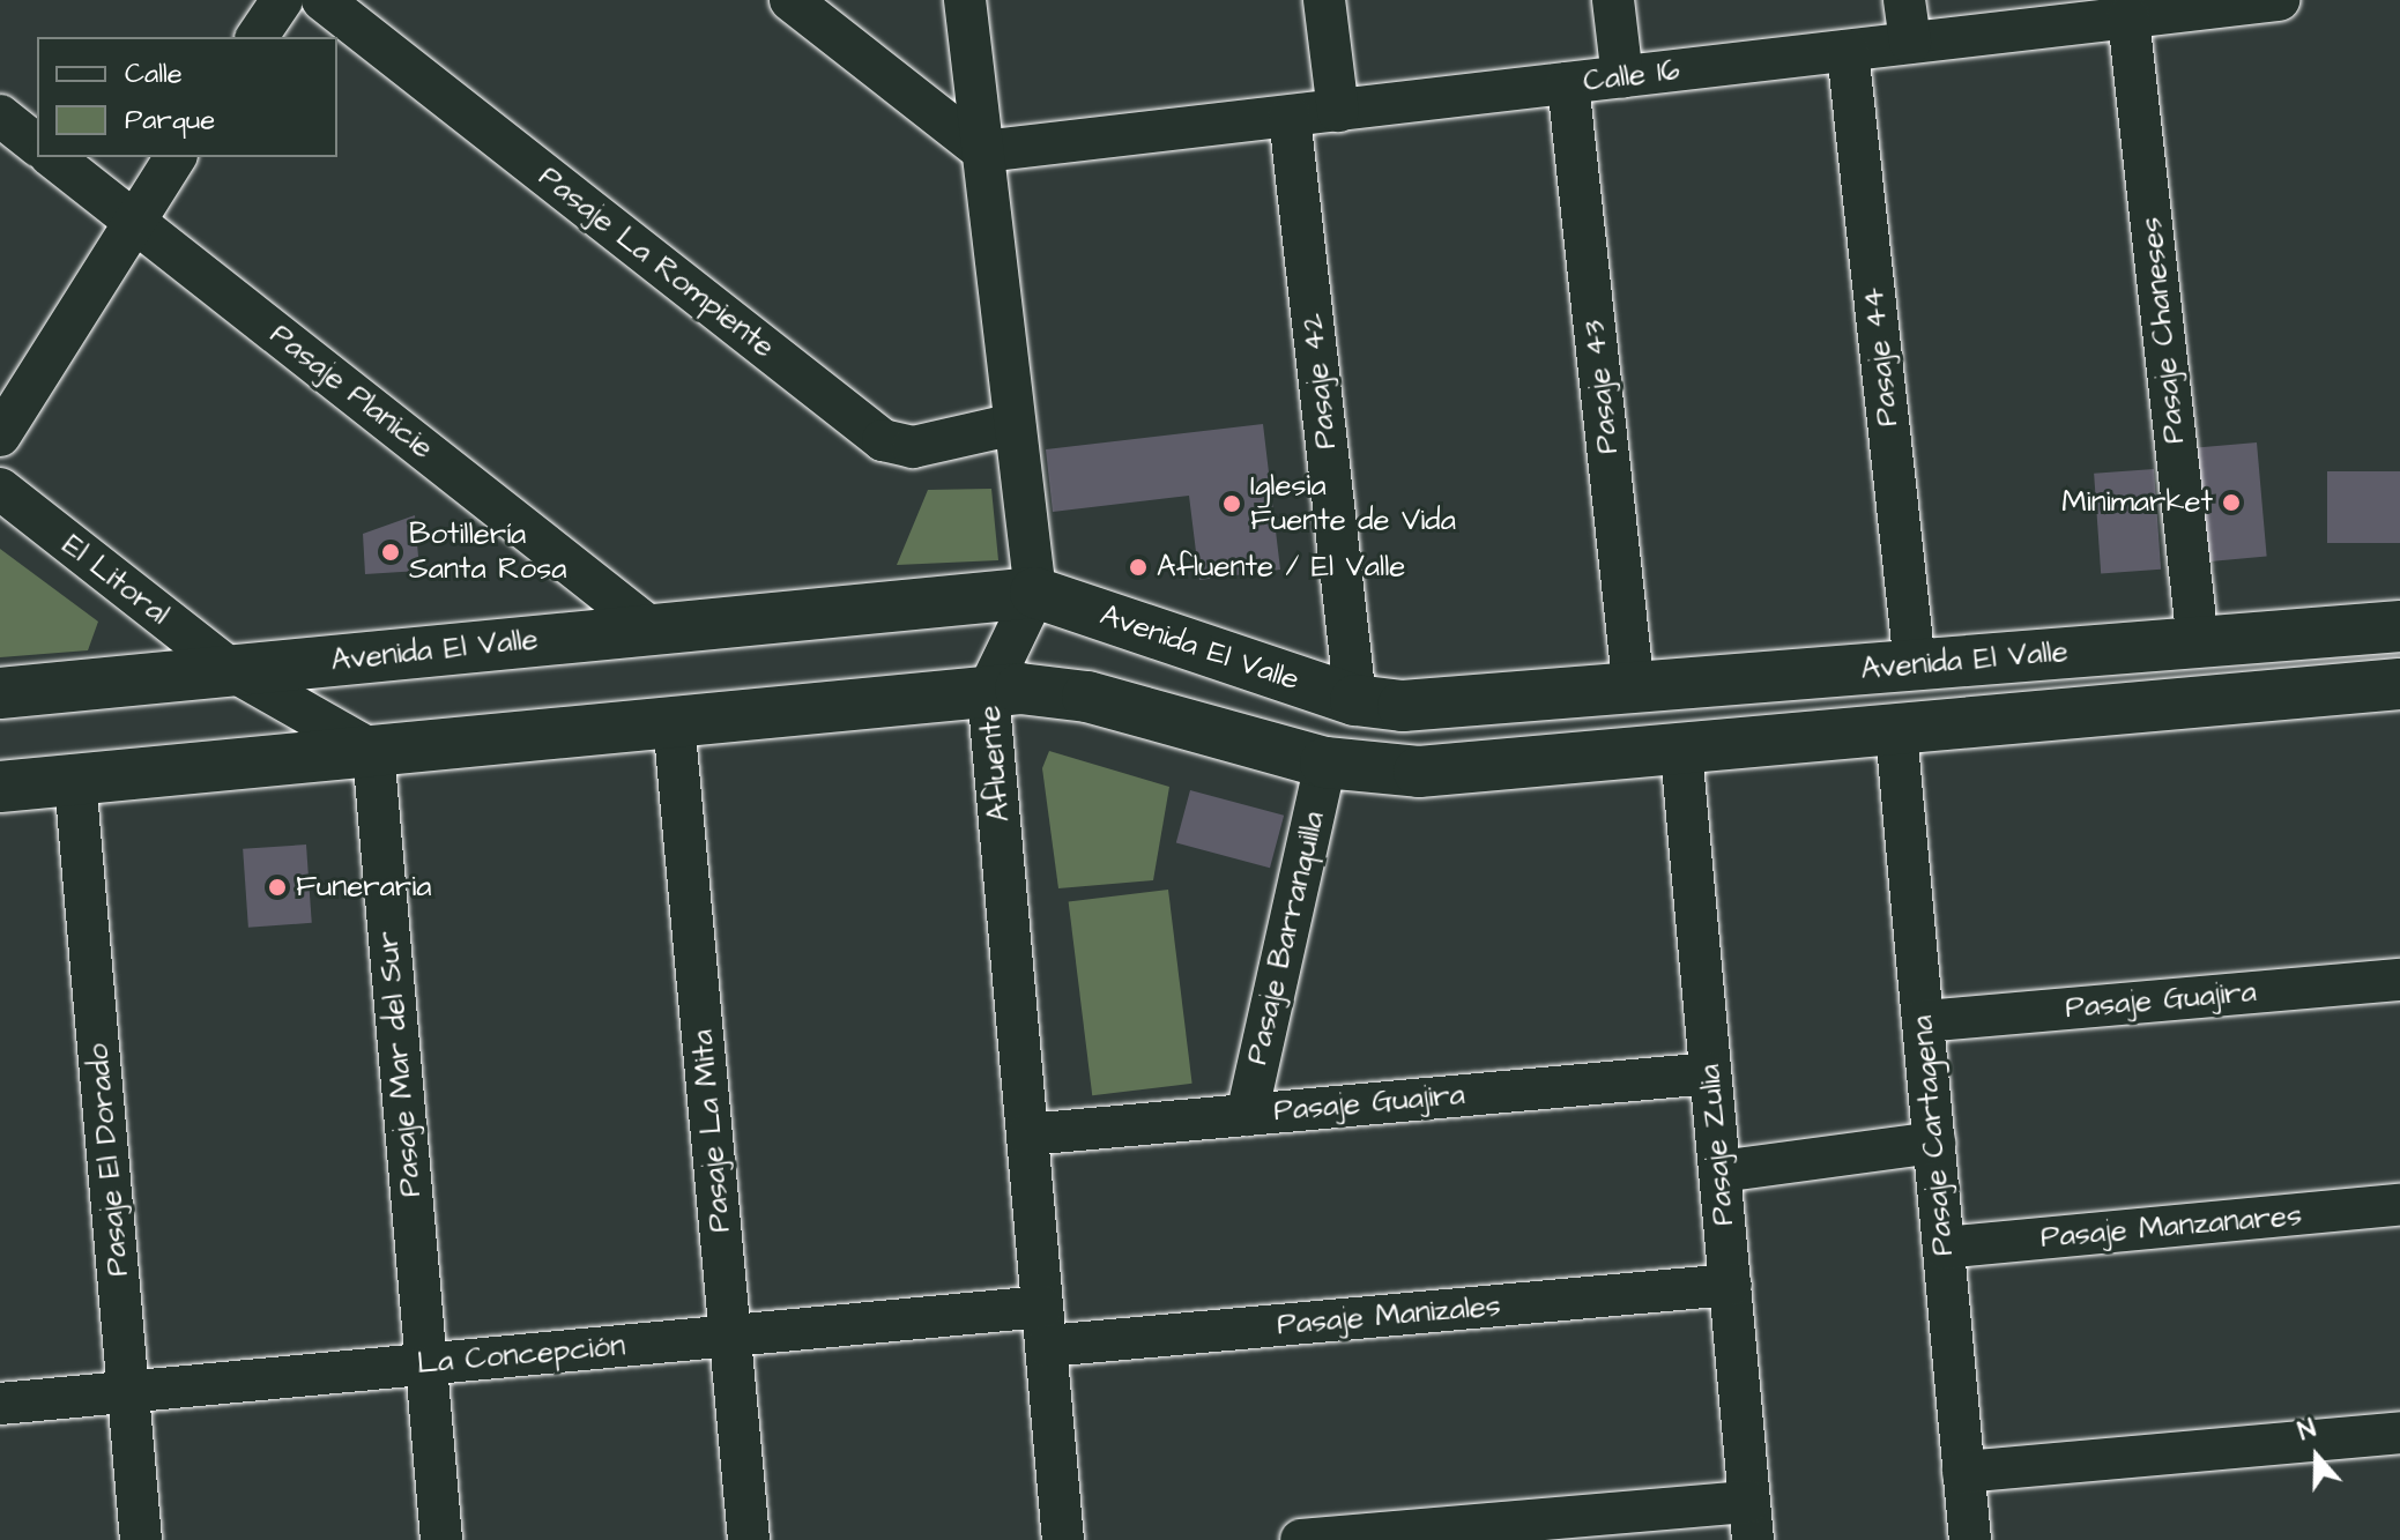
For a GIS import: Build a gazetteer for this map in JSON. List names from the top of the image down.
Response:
{
  "streets": {
    "street": [
      "Calle 16",
      "Pasaje La Rompiente",
      "Pasaje Chaneses",
      "Pasaje 44",
      "Pasaje 42",
      "Pasaje 43",
      "Pasaje Planicie",
      "El Litoral",
      "Avenida El Valle",
      "Afluente",
      "Pasaje Barranquilla",
      "Pasaje Guajira",
      "Pasaje Mar del Sur",
      "Pasaje La Mita",
      "Pasaje Cartagena",
      "Pasaje Zulia",
      "Pasaje El Dorado",
      "Pasaje Manzanares",
      "Pasaje Manizales",
      "La Concepción"
    ]
  },
  "crossings": [
    ["Calle 16", "Pasaje Chaneses"],
    ["Calle 16", "Pasaje 44"],
    ["Calle 16", "Pasaje 42"],
    ["Calle 16", "Pasaje 43"],
    ["Pasaje Chaneses", "Avenida El Valle"],
    ["Pasaje 44", "Avenida El Valle"],
    ["Pasaje 42", "Avenida El Valle"],
    ["Pasaje 43", "Avenida El Valle"],
    ["Pasaje Planicie", "Avenida El Valle"],
    ["El Litoral", "Avenida El Valle"],
    ["Avenida El Valle", "Afluente"],
    ["Afluente", "Pasaje Guajira"],
    ["Afluente", "Pasaje Manizales"],
    ["Afluente", "La Concepción"],
    ["Pasaje Barranquilla", "Pasaje Guajira"],
    ["Pasaje Guajira", "Pasaje Cartagena"],
    ["Pasaje Guajira", "Pasaje Zulia"],
    ["Pasaje Mar del Sur", "La Concepción"],
    ["Pasaje La Mita", "La Concepción"],
    ["Pasaje Cartagena", "Pasaje Manzanares"],
    ["Pasaje Zulia", "Pasaje Manizales"],
    ["Pasaje El Dorado", "La Concepción"],
    ["Pasaje Manizales", "La Concepción"]
  ],
  "places": [
    "Minimarket",
    "Iglesia Fuente de Vida",
    "Botillería Santa Rosa",
    "Afluente / El Valle",
    "Funeraria"
  ],
  "legend": ["Calle", "Parque"],
  "north": "top"
}
